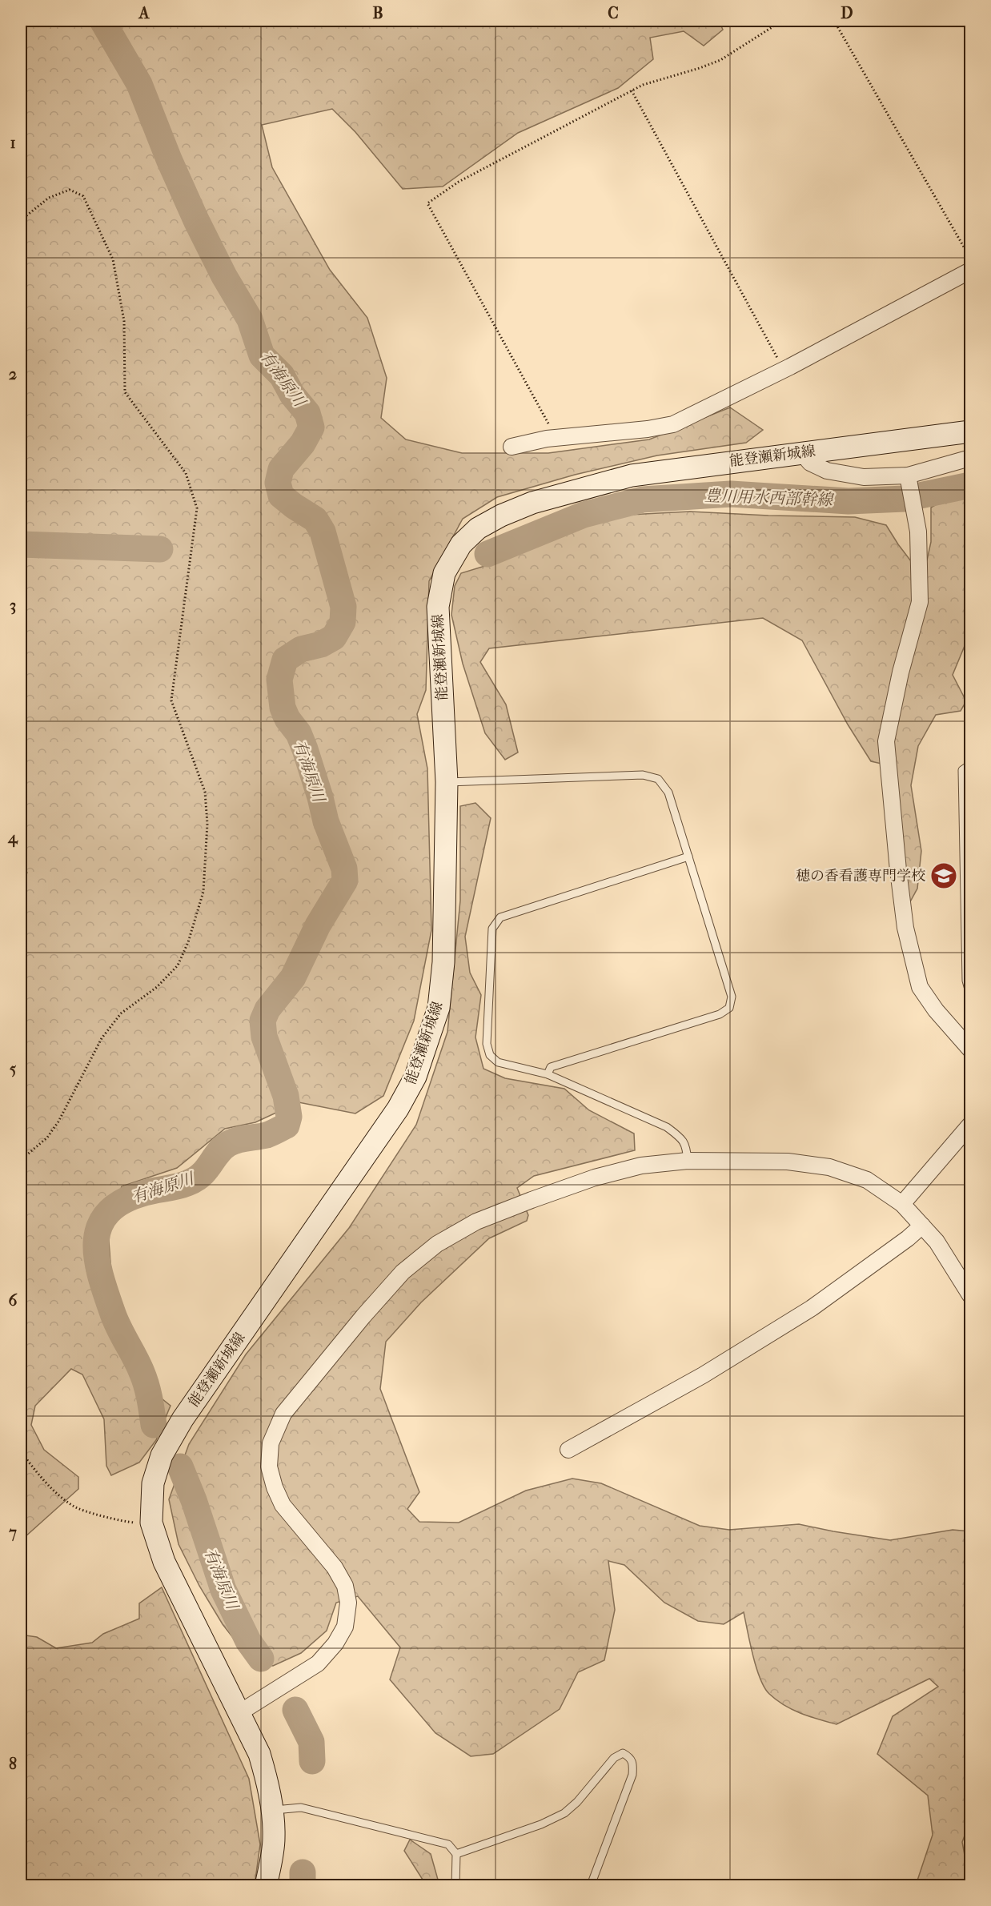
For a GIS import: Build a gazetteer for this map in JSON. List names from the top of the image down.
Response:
{
  "streets": {
    "main road": ["能登瀬新城線"]
  },
  "water": ["有海原川", "豊川用水西部幹線"],
  "places": {
    "school or university": ["穂の香看護専門学校"]
  },
  "grid": {
    "columns": [
      "A",
      "B",
      "C",
      "D"
    ],
    "rows": [
      "1",
      "2",
      "3",
      "4",
      "5",
      "6",
      "7",
      "8"
    ]
  }
}
